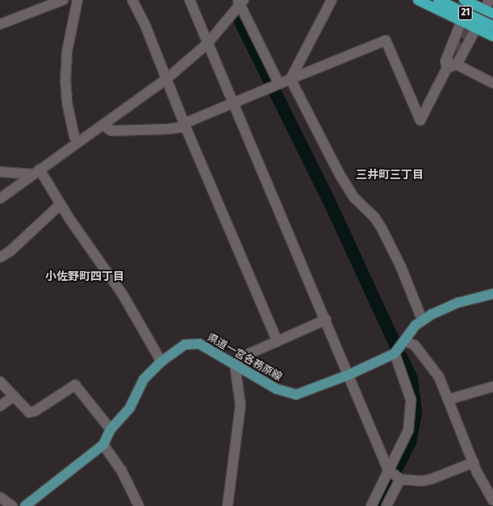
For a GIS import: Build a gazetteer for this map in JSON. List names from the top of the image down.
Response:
{
  "streets": {
    "highway": ["21"],
    "main road": ["県道一宮各務原線"]
  },
  "districts": ["三井町三丁目", "小佐野町四丁目"]
}
